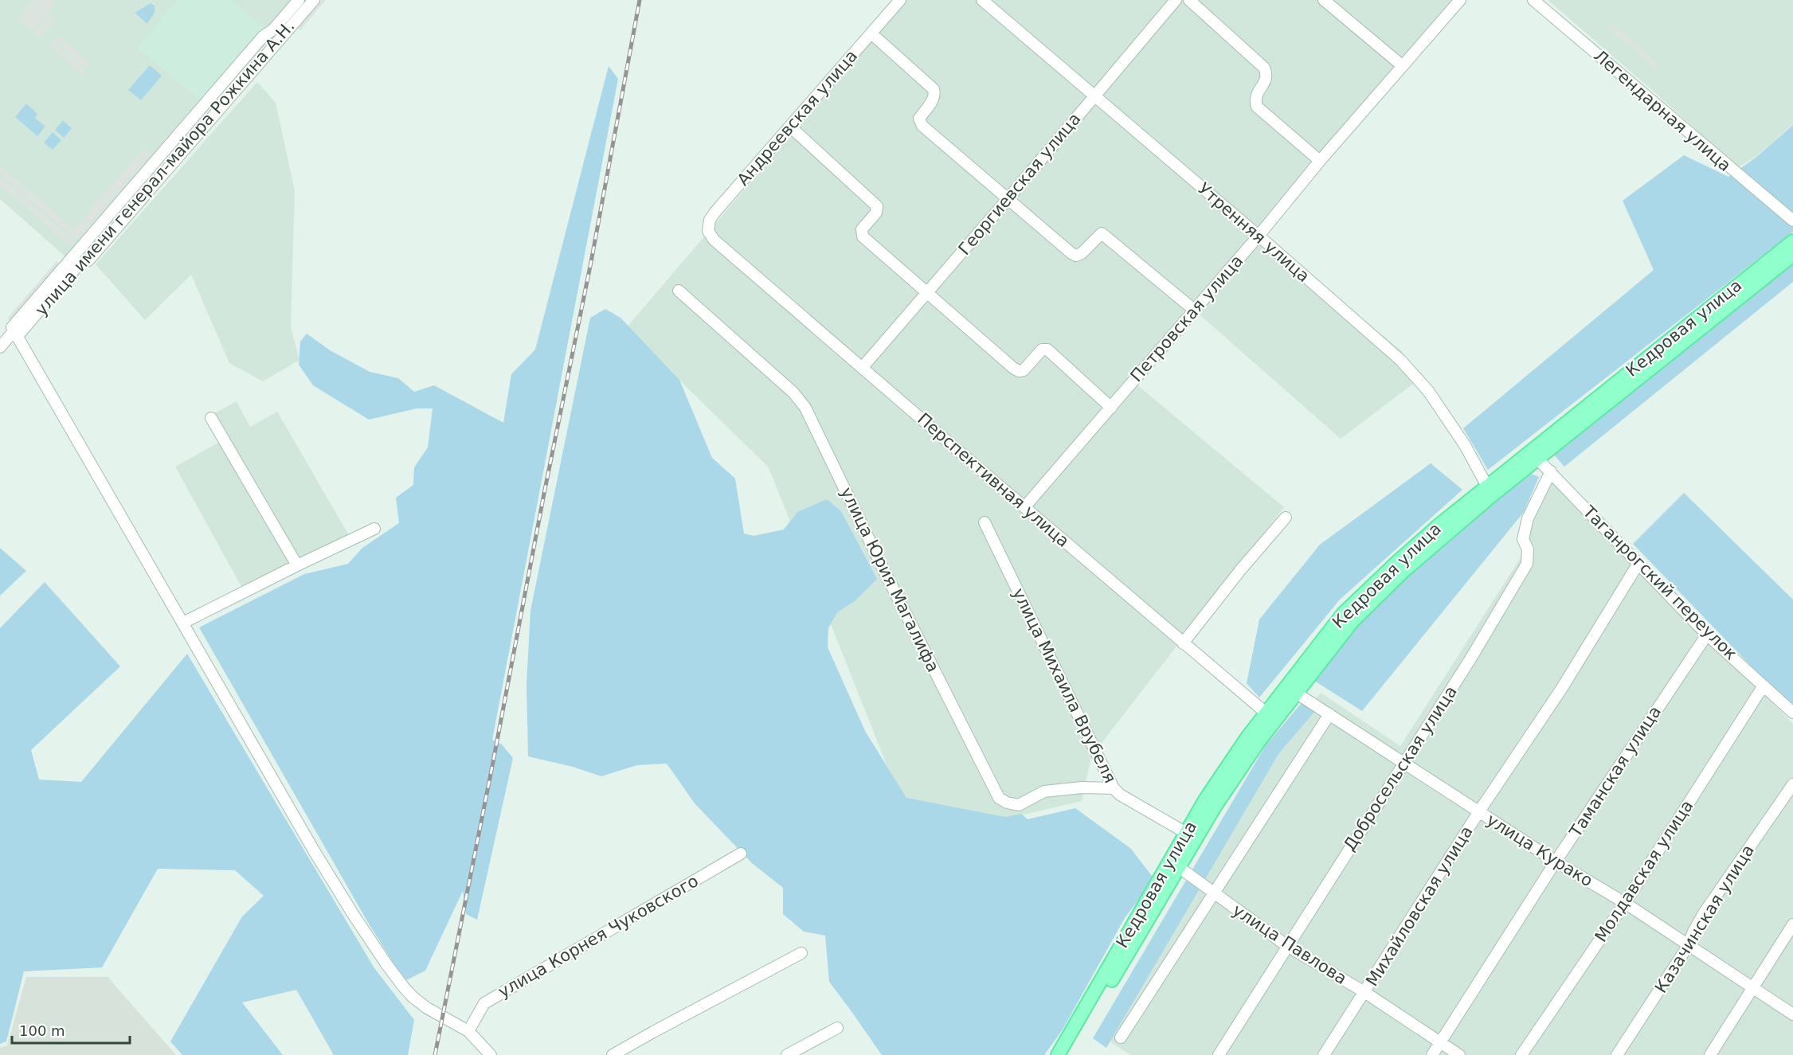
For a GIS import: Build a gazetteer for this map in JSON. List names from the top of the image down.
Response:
{
  "streets": {
    "main road": ["Кедровая улица"],
    "street": [
      "Легендарная улица",
      "Андреевская улица",
      "улица имени генерал-майора Рожкина А.Н.",
      "Георгиевская улица",
      "Утренняя улица",
      "Петровская улица",
      "Перспективная улица",
      "улица Юрия Магалифа",
      "Таганрогский переулок",
      "улица Михаила Врубеля",
      "Добросельская улица",
      "Таманская улица",
      "улица Курако",
      "Молдавская улица",
      "Михайловская улица",
      "Казачинская улица",
      "улица Корнея Чуковского",
      "улица Павлова"
    ]
  },
  "crossings": [
    ["Андреевская улица", "Перспективная улица"],
    ["Георгиевская улица", "Утренняя улица"],
    ["Георгиевская улица", "Перспективная улица"],
    ["Утренняя улица", "Петровская улица"],
    ["Утренняя улица", "Кедровая улица"],
    ["Петровская улица", "Перспективная улица"],
    ["Кедровая улица", "Перспективная улица"],
    ["Кедровая улица", "Таганрогский переулок"],
    ["Кедровая улица", "улица Михаила Врубеля"],
    ["Кедровая улица", "улица Курако"],
    ["Кедровая улица", "улица Павлова"],
    ["улица Юрия Магалифа", "улица Михаила Врубеля"],
    ["Таганрогский переулок", "Добросельская улица"],
    ["Таганрогский переулок", "Таманская улица"],
    ["Таганрогский переулок", "Молдавская улица"],
    ["Таганрогский переулок", "Михайловская улица"],
    ["Добросельская улица", "улица Курако"],
    ["Добросельская улица", "улица Павлова"],
    ["Таманская улица", "улица Курако"],
    ["Таманская улица", "улица Павлова"],
    ["улица Курако", "Молдавская улица"],
    ["улица Курако", "Михайловская улица"],
    ["улица Курако", "Казачинская улица"],
    ["Михайловская улица", "улица Павлова"]
  ],
  "scale_bar": "100 m"
}
